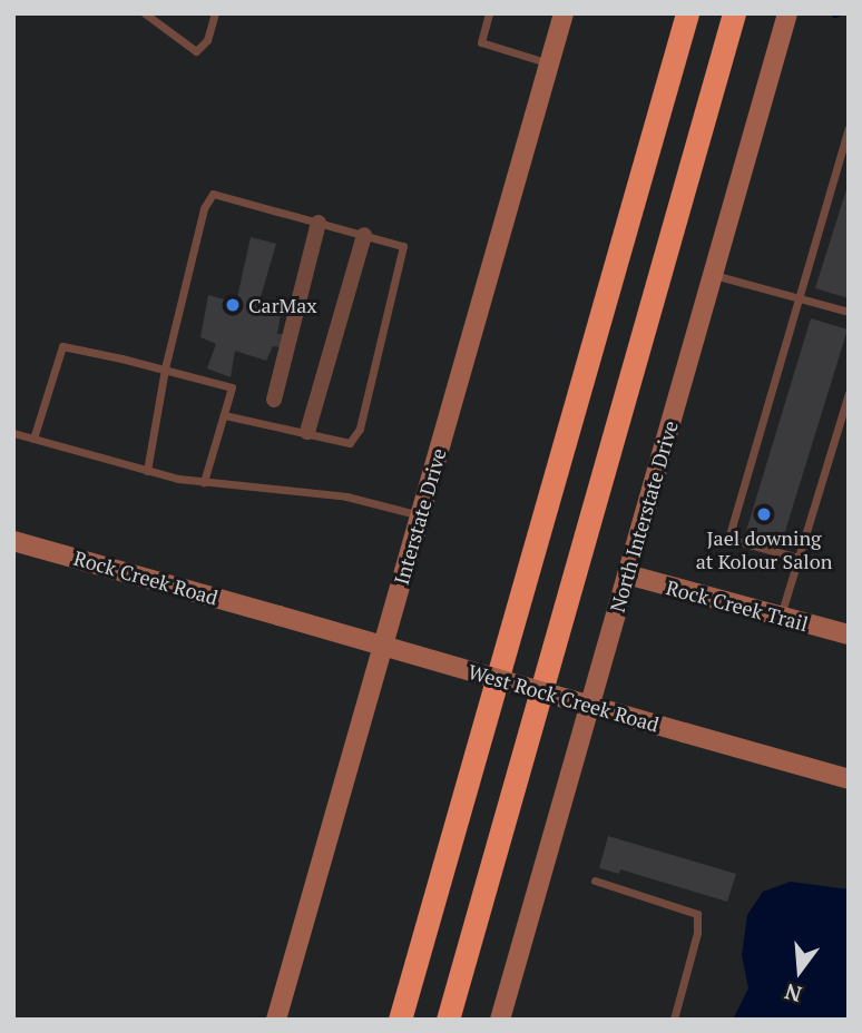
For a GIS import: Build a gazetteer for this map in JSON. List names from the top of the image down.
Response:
{
  "streets": {
    "street": [
      "Interstate Drive",
      "North Interstate Drive",
      "Rock Creek Road",
      "Rock Creek Trail",
      "West Rock Creek Road"
    ]
  },
  "crossings": [
    ["North Interstate Drive", "Rock Creek Trail"],
    ["Rock Creek Road", "West Rock Creek Road"]
  ],
  "places": ["CarMax", "Jael downing at Kolour Salon"],
  "north": "bottom"
}
